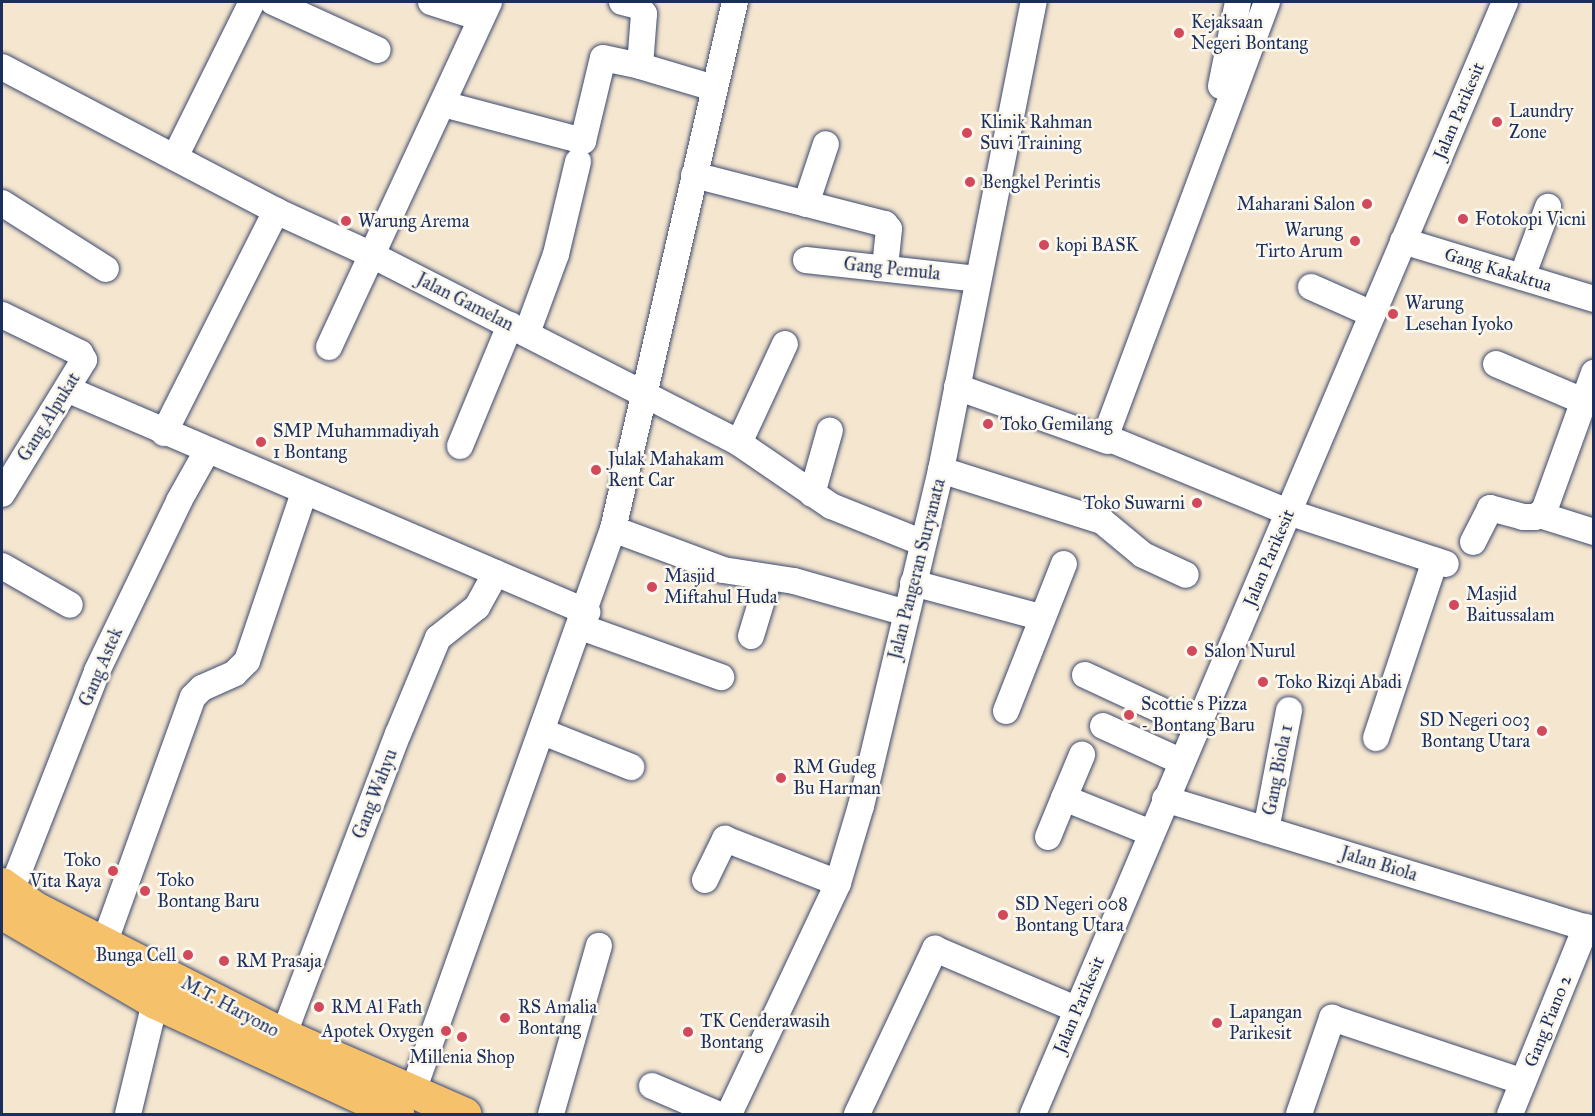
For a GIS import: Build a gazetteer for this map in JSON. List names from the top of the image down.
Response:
{
  "streets": {
    "main road": ["M.T. Haryono"],
    "street": [
      "Jalan Parikesit",
      "Gang Pemula",
      "Gang Kakaktua",
      "Jalan Gamelan",
      "Gang Alpukat",
      "Jalan Pangeran Suryanata",
      "Gang Astek",
      "Gang Biola 1",
      "Gang Wahyu",
      "Jalan Biola",
      "Gang Piano 2"
    ]
  },
  "crossings": [
    ["Jalan Parikesit", "Gang Kakaktua"],
    ["Jalan Parikesit", "Jalan Biola"],
    ["Gang Pemula", "Jalan Pangeran Suryanata"],
    ["Jalan Gamelan", "Jalan Pangeran Suryanata"],
    ["Gang Astek", "M.T. Haryono"],
    ["Gang Biola 1", "Jalan Biola"],
    ["Gang Wahyu", "M.T. Haryono"],
    ["Jalan Biola", "Gang Piano 2"]
  ],
  "places": [
    "Kejaksaan Negeri Bontang",
    "Laundry Zone",
    "Klinik Rahman Suvi Training",
    "Bengkel Perintis",
    "Maharani Salon",
    "Fotokopi Vicni",
    "Warung Arema",
    "Warung Tirto Arum",
    "kopi BASK",
    "Warung Lesehan Iyoko",
    "Toko Gemilang",
    "SMP Muhammadiyah 1 Bontang",
    "Julak Mahakam Rent Car",
    "Toko Suwarni",
    "Masjid Miftahul Huda",
    "Masjid Baitussalam",
    "Salon Nurul",
    "Toko Rizqi Abadi",
    "Scottie s Pizza - Bontang Baru",
    "SD Negeri 003 Bontang Utara",
    "RM Gudeg Bu Harman",
    "Toko Vita Raya",
    "Toko Bontang Baru",
    "SD Negeri 008 Bontang Utara",
    "Bunga Cell",
    "RM Prasaja",
    "RM Al Fath",
    "RS Amalia Bontang",
    "Lapangan Parikesit",
    "Apotek Oxygen",
    "TK Cenderawasih Bontang",
    "Millenia Shop"
  ]
}
